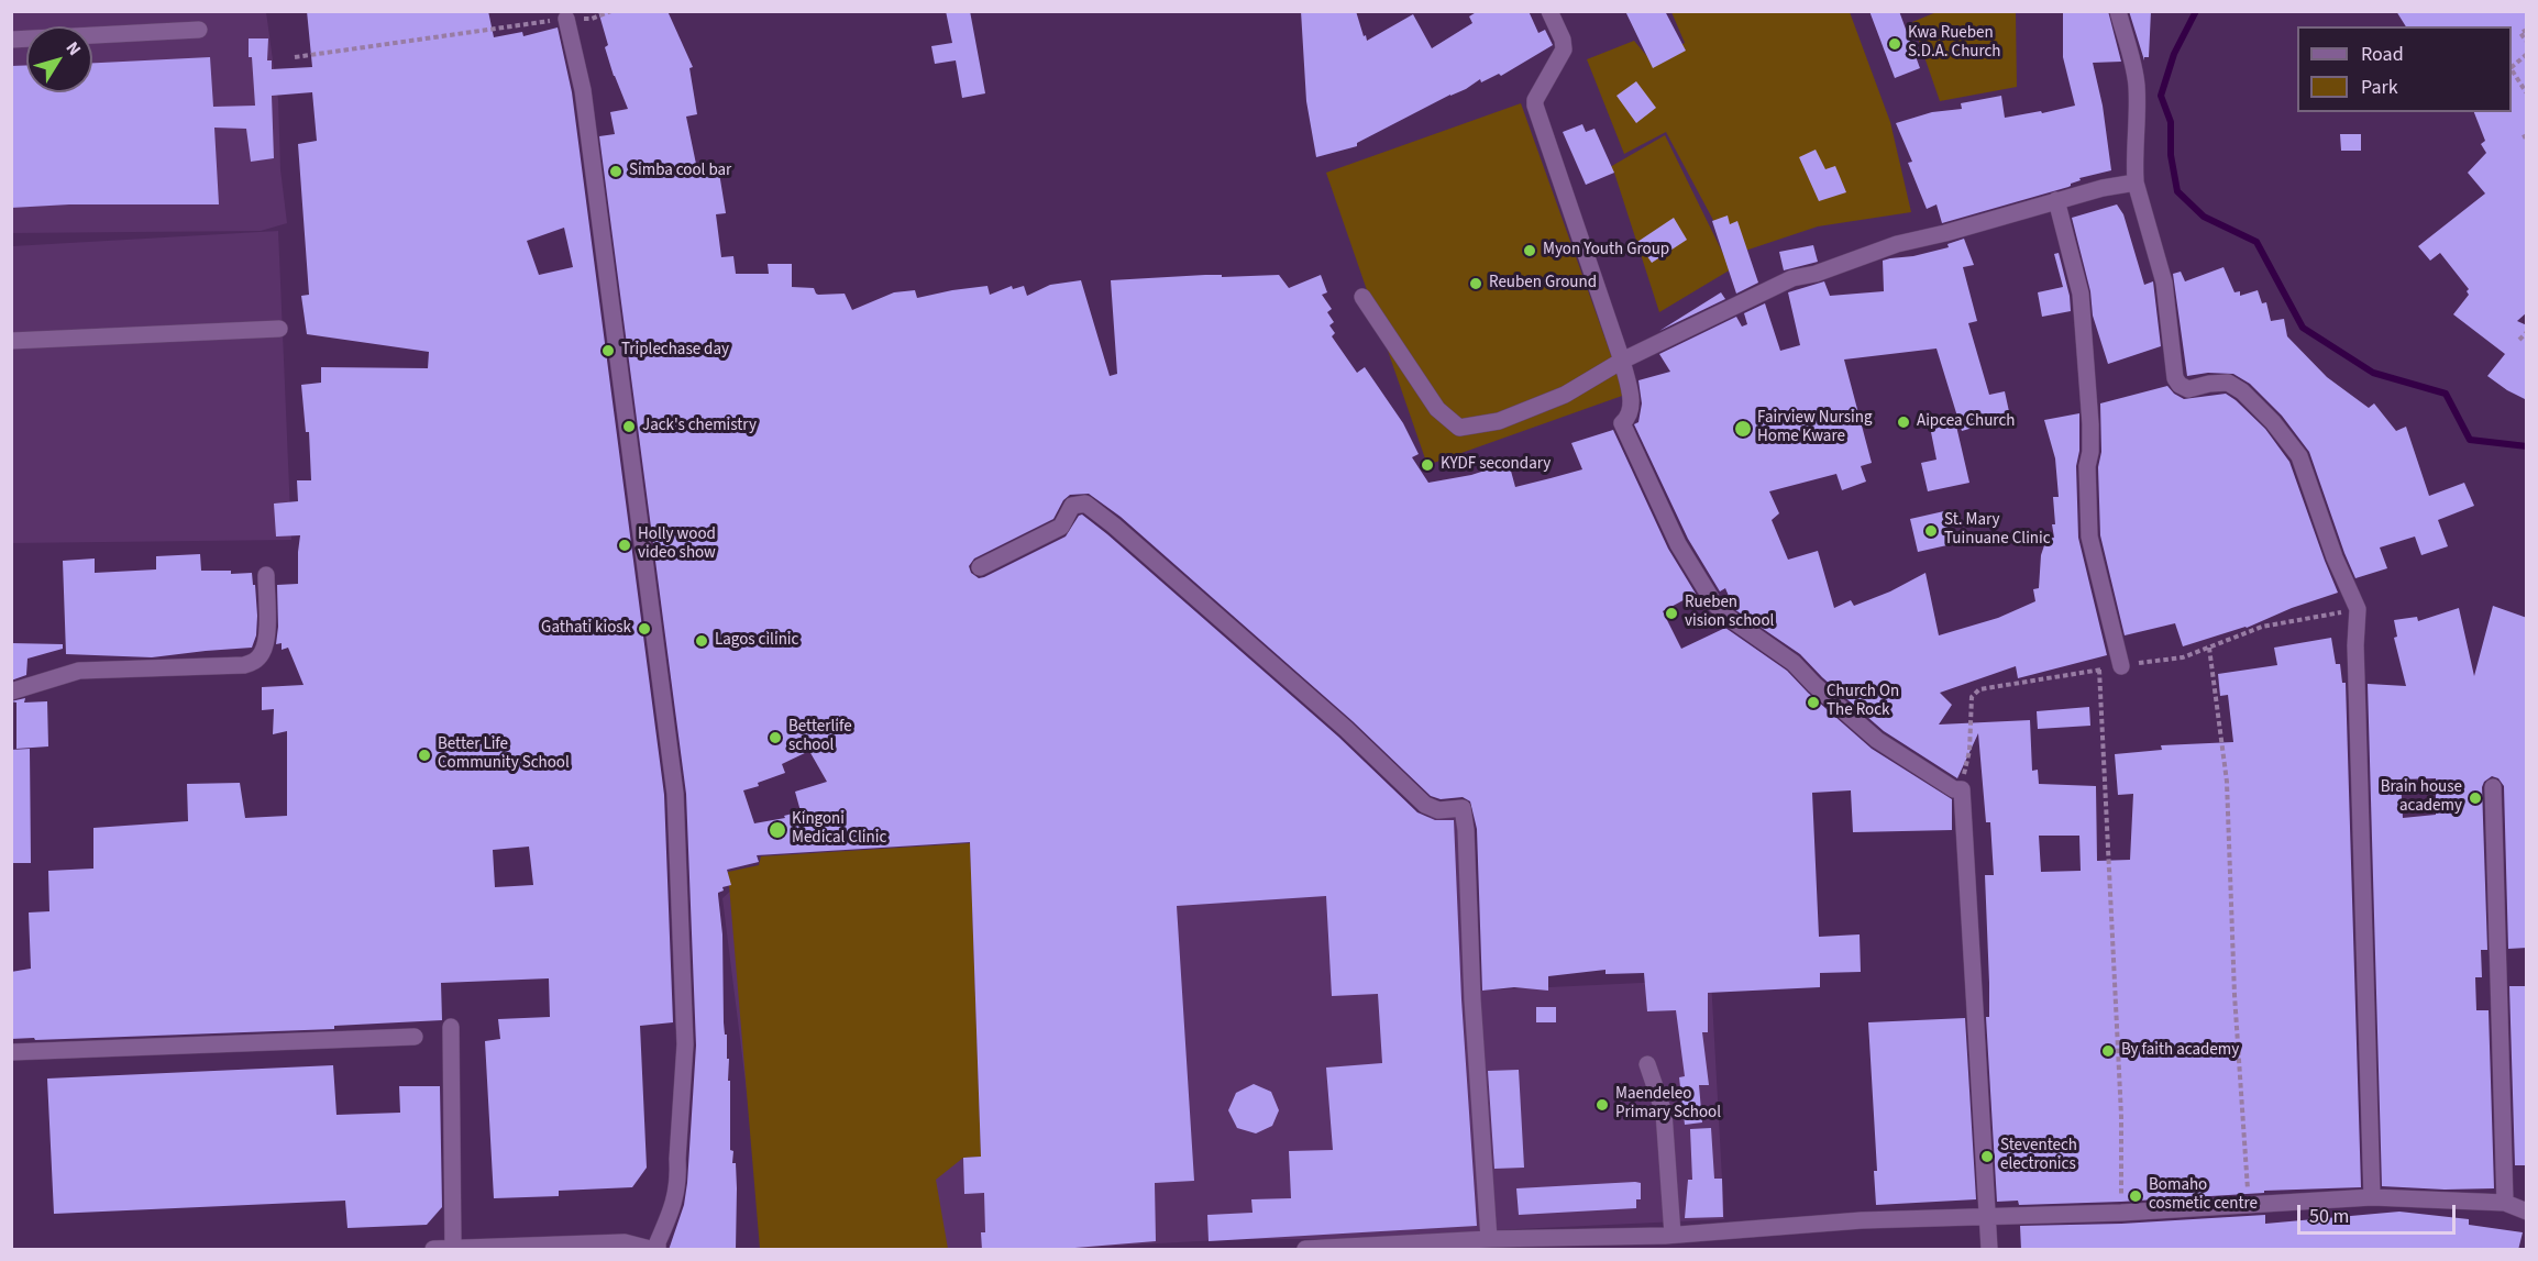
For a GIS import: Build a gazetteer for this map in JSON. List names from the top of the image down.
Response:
{
  "places": [
    "Kwa Rueben S.D.A. Church",
    "Simba cool bar",
    "Myon Youth Group",
    "Reuben Ground",
    "Triplechase day",
    "Aipcea Church",
    "Jack's chemistry",
    "Fairview Nursing Home Kware",
    "KYDF secondary",
    "St. Mary Tuinuane Clinic",
    "Holly wood video show",
    "Rueben vision school",
    "Gathati kiosk",
    "Lagos cilinic",
    "Church On The Rock",
    "Betterlife school",
    "Better Life Community School",
    "Brain house academy",
    "Kingoni Medical Clinic",
    "By faith academy",
    "Maendeleo Primary School",
    "Steventech electronics",
    "Bomaho cosmetic centre"
  ],
  "legend": ["Road", "Park"],
  "scale_bar": "50 m",
  "north": "top right"
}
